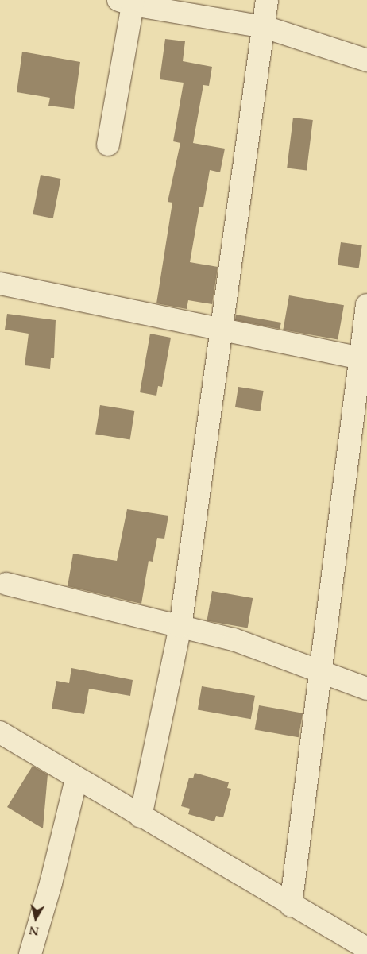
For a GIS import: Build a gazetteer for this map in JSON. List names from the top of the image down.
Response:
{
  "north": "bottom"
}
